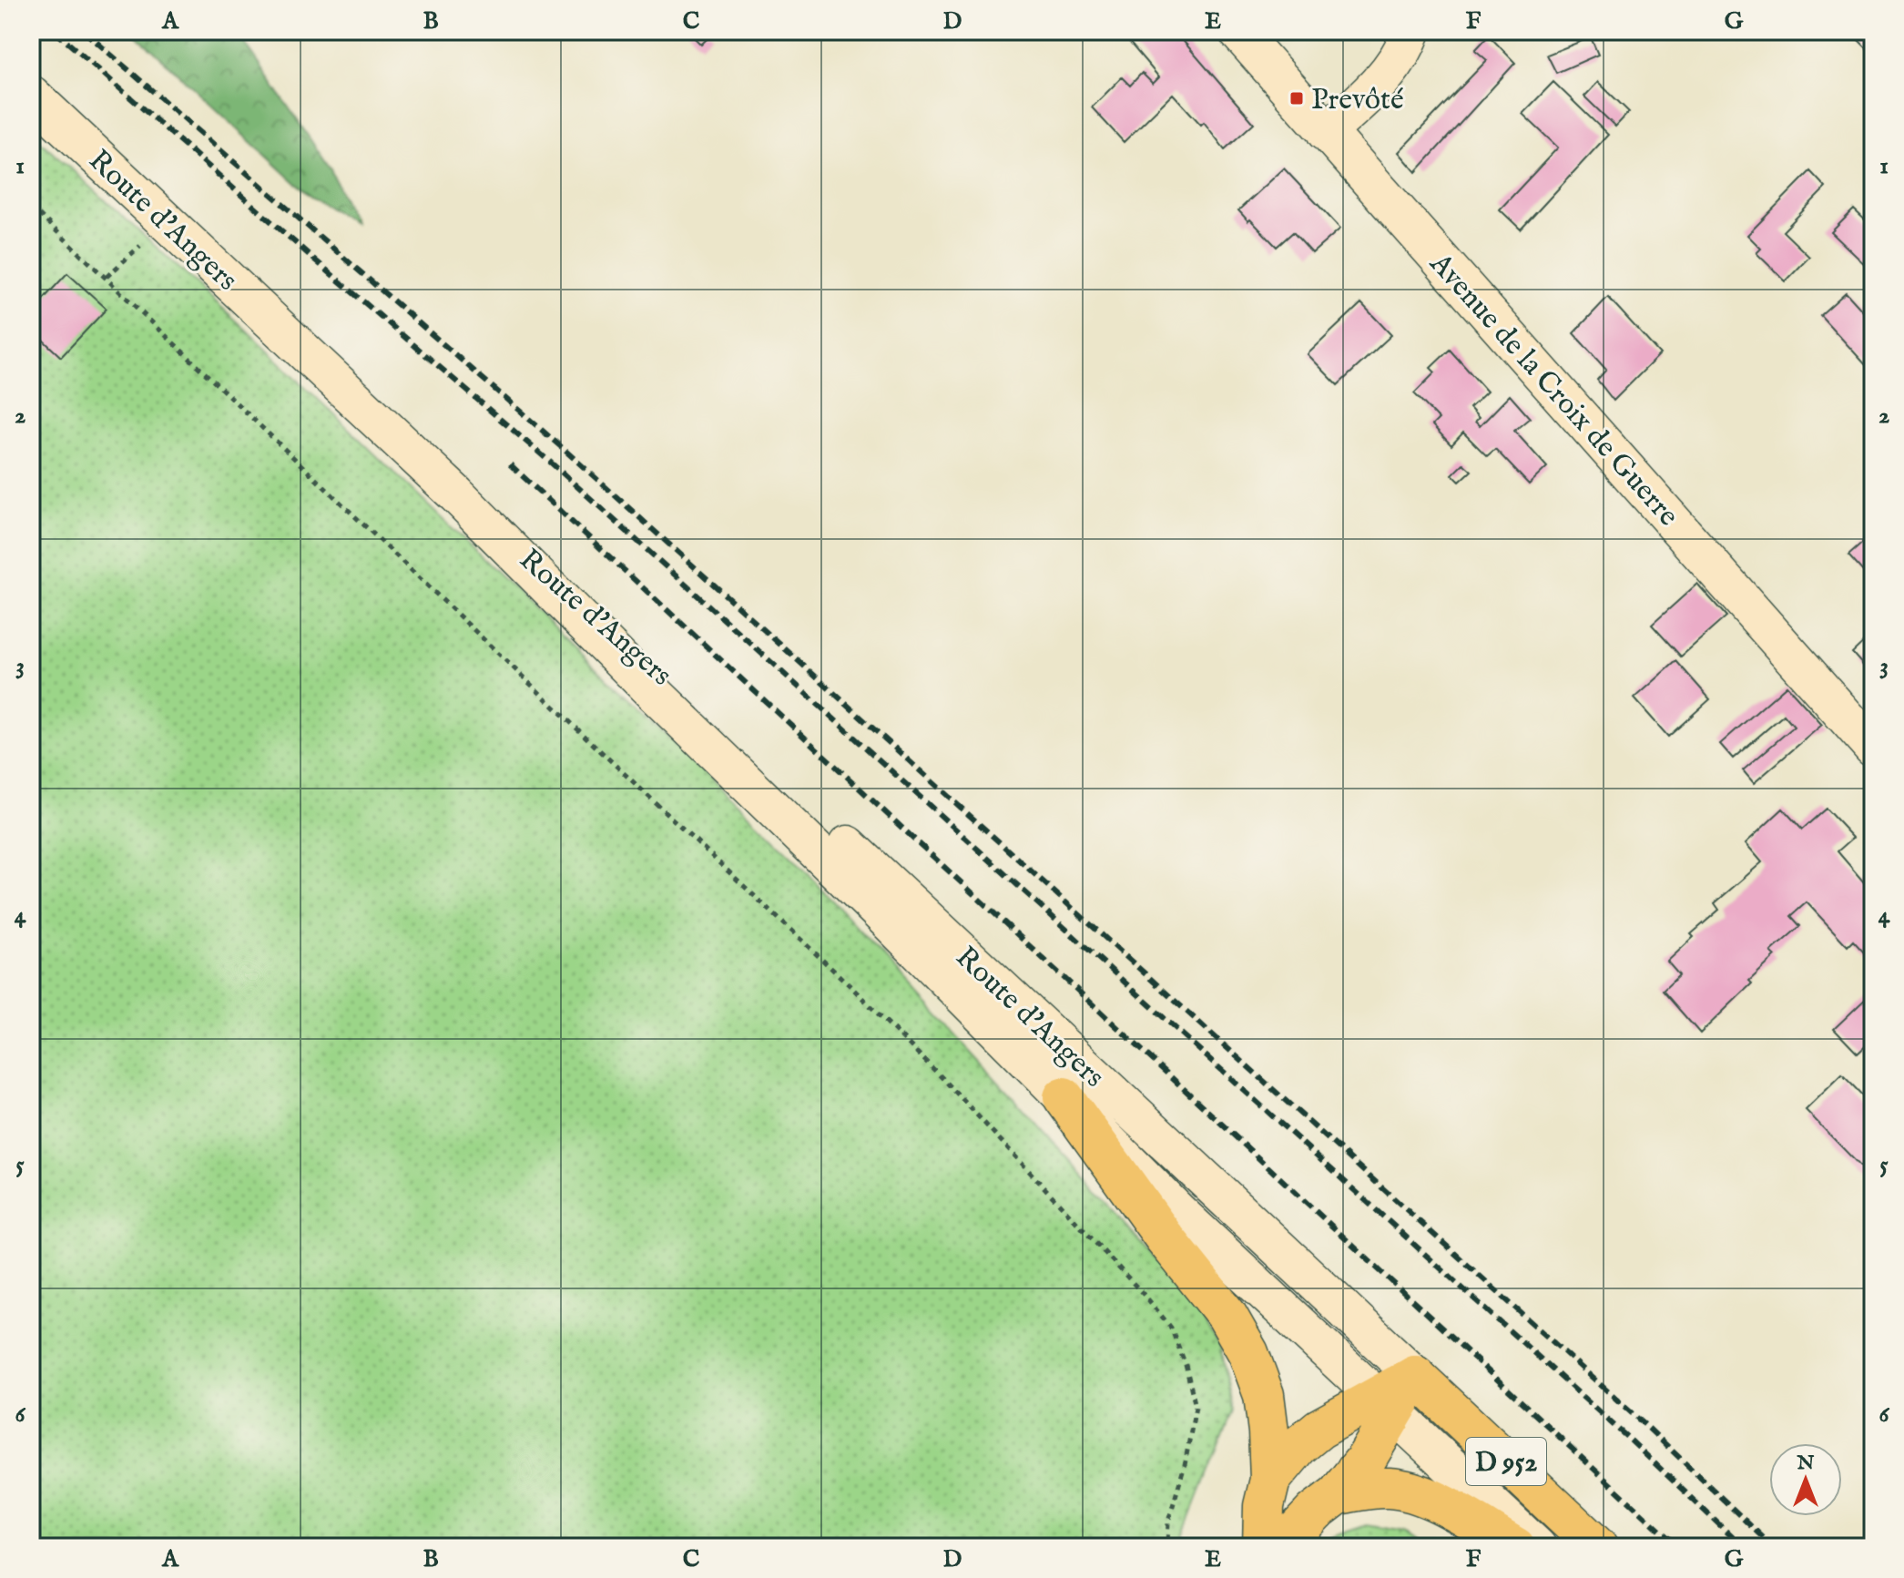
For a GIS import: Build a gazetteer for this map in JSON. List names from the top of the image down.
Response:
{
  "streets": {
    "main road": ["Route d'Angers", "Avenue de la Croix de Guerre", "D 952"]
  },
  "places": {
    "transit": ["Prevôté"]
  },
  "north": "top",
  "grid": {
    "columns": [
      "A",
      "B",
      "C",
      "D",
      "E",
      "F",
      "G"
    ],
    "rows": [
      "1",
      "2",
      "3",
      "4",
      "5",
      "6"
    ]
  }
}
